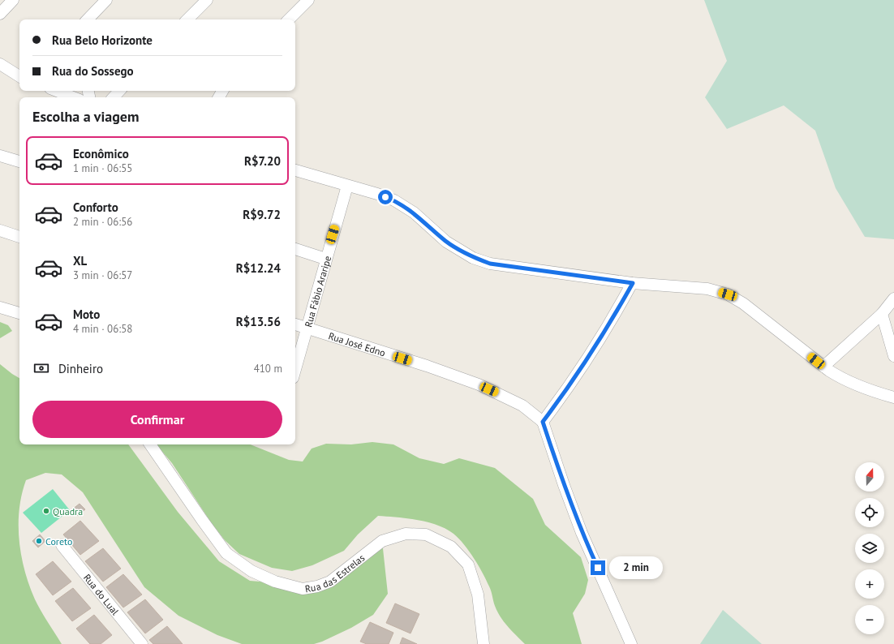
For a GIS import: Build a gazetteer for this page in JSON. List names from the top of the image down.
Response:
{
  "streets": {
    "street": [
      "Rua Fábio Araripe",
      "Rua José Edno",
      "Rua das Estrelas",
      "Rua do Lual"
    ]
  },
  "crossings": [
    ["Rua Fábio Araripe", "Rua José Edno"]
  ],
  "places": ["Quadra", "Coreto"],
  "north": "top",
  "page": {
    "banner": ["Rua Belo Horizonte", "Rua do Sossego"],
    "heading": "Escolha a viagem",
    "list": [
      {
        "name": "Econômico",
        "note": "1 min · 06:55",
        "value": "R$7.20"
      },
      {
        "name": "Conforto",
        "note": "2 min · 06:56",
        "value": "R$9.72"
      },
      {
        "name": "XL",
        "note": "3 min · 06:57",
        "value": "R$12.24"
      },
      {
        "name": "Moto",
        "note": "4 min · 06:58",
        "value": "R$13.56"
      }
    ],
    "pay": ["Dinheiro", "410 m"],
    "buttons": "Confirmar",
    "map_buttons": ["+", "−"],
    "bubble": "2 min"
  }
}
